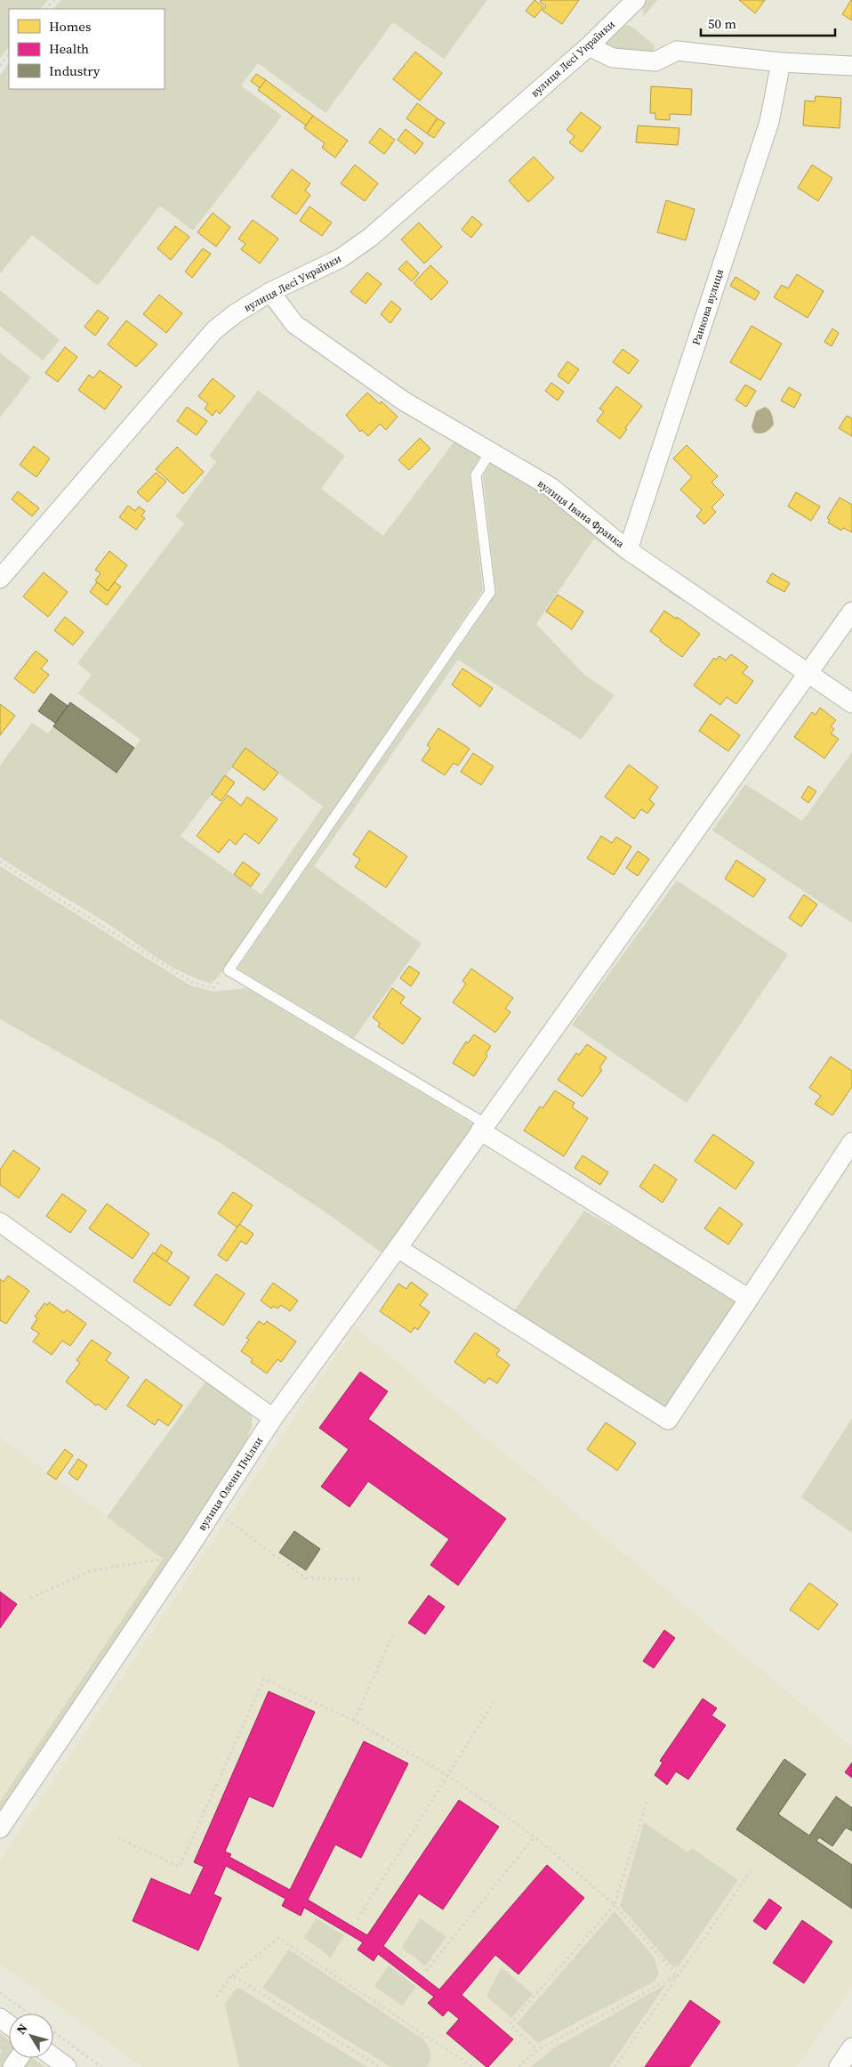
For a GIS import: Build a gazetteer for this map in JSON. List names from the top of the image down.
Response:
{
  "streets": {
    "street": [
      "вулиця Лесі Українки",
      "Ранкова вулиця",
      "вулиця Івана Франка",
      "вулиця Олени Пчілки"
    ]
  },
  "crossings": [
    ["вулиця Лесі Українки", "вулиця Івана Франка"],
    ["Ранкова вулиця", "вулиця Івана Франка"],
    ["вулиця Івана Франка", "вулиця Олени Пчілки"]
  ],
  "legend": ["Homes", "Health", "Industry"],
  "scale_bar": "50 m",
  "north": "top left"
}
